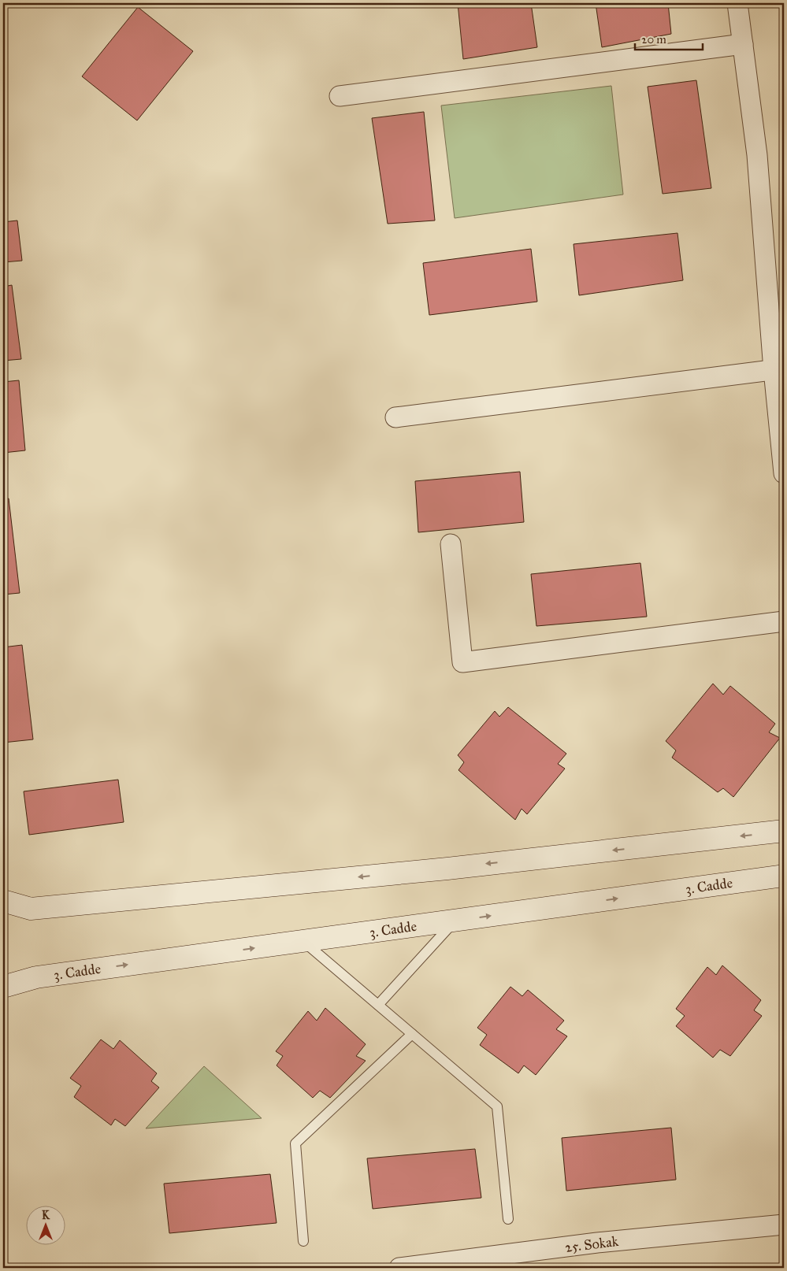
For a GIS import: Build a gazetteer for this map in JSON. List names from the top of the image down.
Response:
{
  "streets": {
    "main road": ["3. Cadde"],
    "street": ["25. Sokak"]
  },
  "scale_bar": "20 m",
  "north": "top"
}
